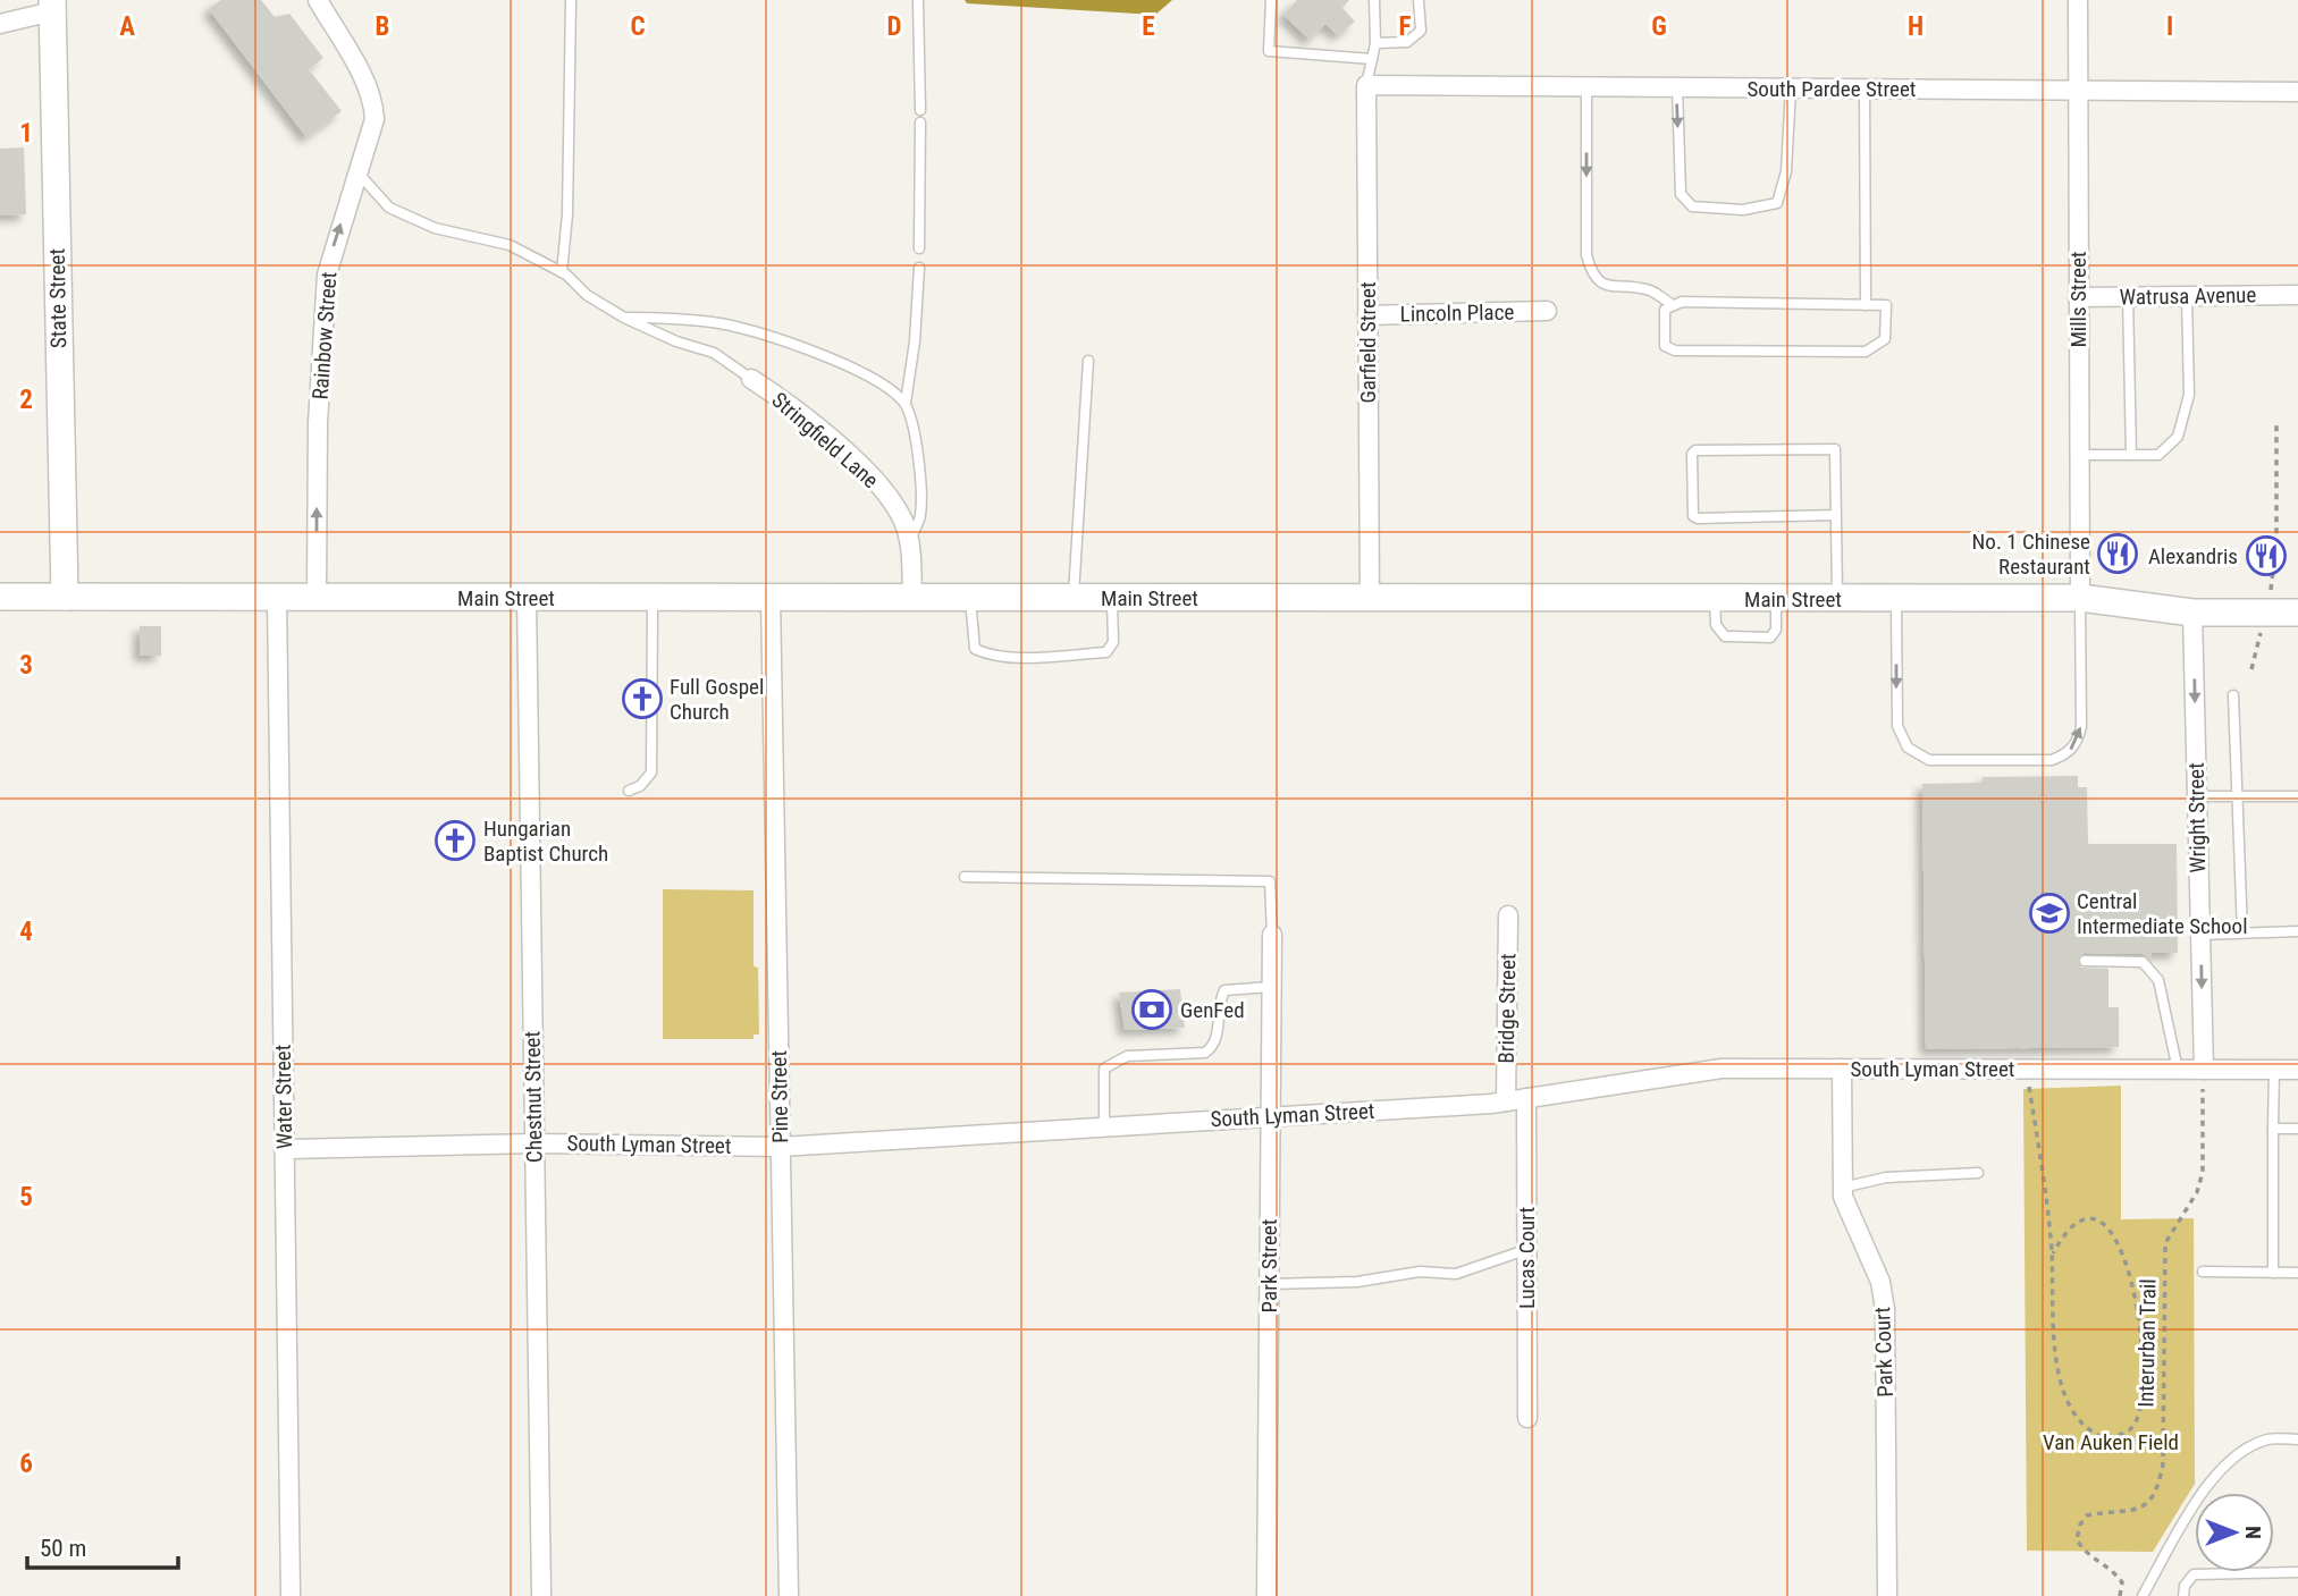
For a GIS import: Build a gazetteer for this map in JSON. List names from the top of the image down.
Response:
{
  "streets": {
    "main road": ["State Street", "Main Street"],
    "street": [
      "South Pardee Street",
      "Watrusa Avenue",
      "Mills Street",
      "Lincoln Place",
      "Rainbow Street",
      "Garfield Street",
      "Stringfield Lane",
      "Wright Street",
      "Bridge Street",
      "South Lyman Street",
      "Water Street",
      "Chestnut Street",
      "Pine Street",
      "Lucas Court",
      "Park Street",
      "Park Court"
    ],
    "path": ["Interurban Trail"]
  },
  "crossings": [
    ["South Pardee Street", "Mills Street"],
    ["South Pardee Street", "Garfield Street"],
    ["Watrusa Avenue", "Mills Street"],
    ["State Street", "Main Street"],
    ["Mills Street", "Main Street"],
    ["Lincoln Place", "Garfield Street"],
    ["Rainbow Street", "Main Street"],
    ["Garfield Street", "Main Street"],
    ["Stringfield Lane", "Main Street"],
    ["Main Street", "Wright Street"],
    ["Main Street", "Water Street"],
    ["Main Street", "Chestnut Street"],
    ["Main Street", "Pine Street"],
    ["Wright Street", "South Lyman Street"],
    ["Wright Street", "Interurban Trail"],
    ["Bridge Street", "South Lyman Street"],
    ["South Lyman Street", "Water Street"],
    ["South Lyman Street", "Chestnut Street"],
    ["South Lyman Street", "Pine Street"],
    ["South Lyman Street", "Lucas Court"],
    ["South Lyman Street", "Park Street"],
    ["South Lyman Street", "Interurban Trail"],
    ["South Lyman Street", "Park Court"]
  ],
  "one_way": ["Rainbow Street", "Wright Street"],
  "parks": ["Van Auken Field"],
  "places": {
    "restaurant": ["No. 1 Chinese Restaurant", "Alexandris"],
    "church": ["Full Gospel Church", "Hungarian Baptist Church"],
    "school or university": ["Central Intermediate School"],
    "bank": ["GenFed"]
  },
  "scale_bar": "50 m",
  "north": "right",
  "grid": {
    "columns": [
      "A",
      "B",
      "C",
      "D",
      "E",
      "F",
      "G",
      "H",
      "I"
    ],
    "rows": [
      "1",
      "2",
      "3",
      "4",
      "5",
      "6"
    ]
  }
}
